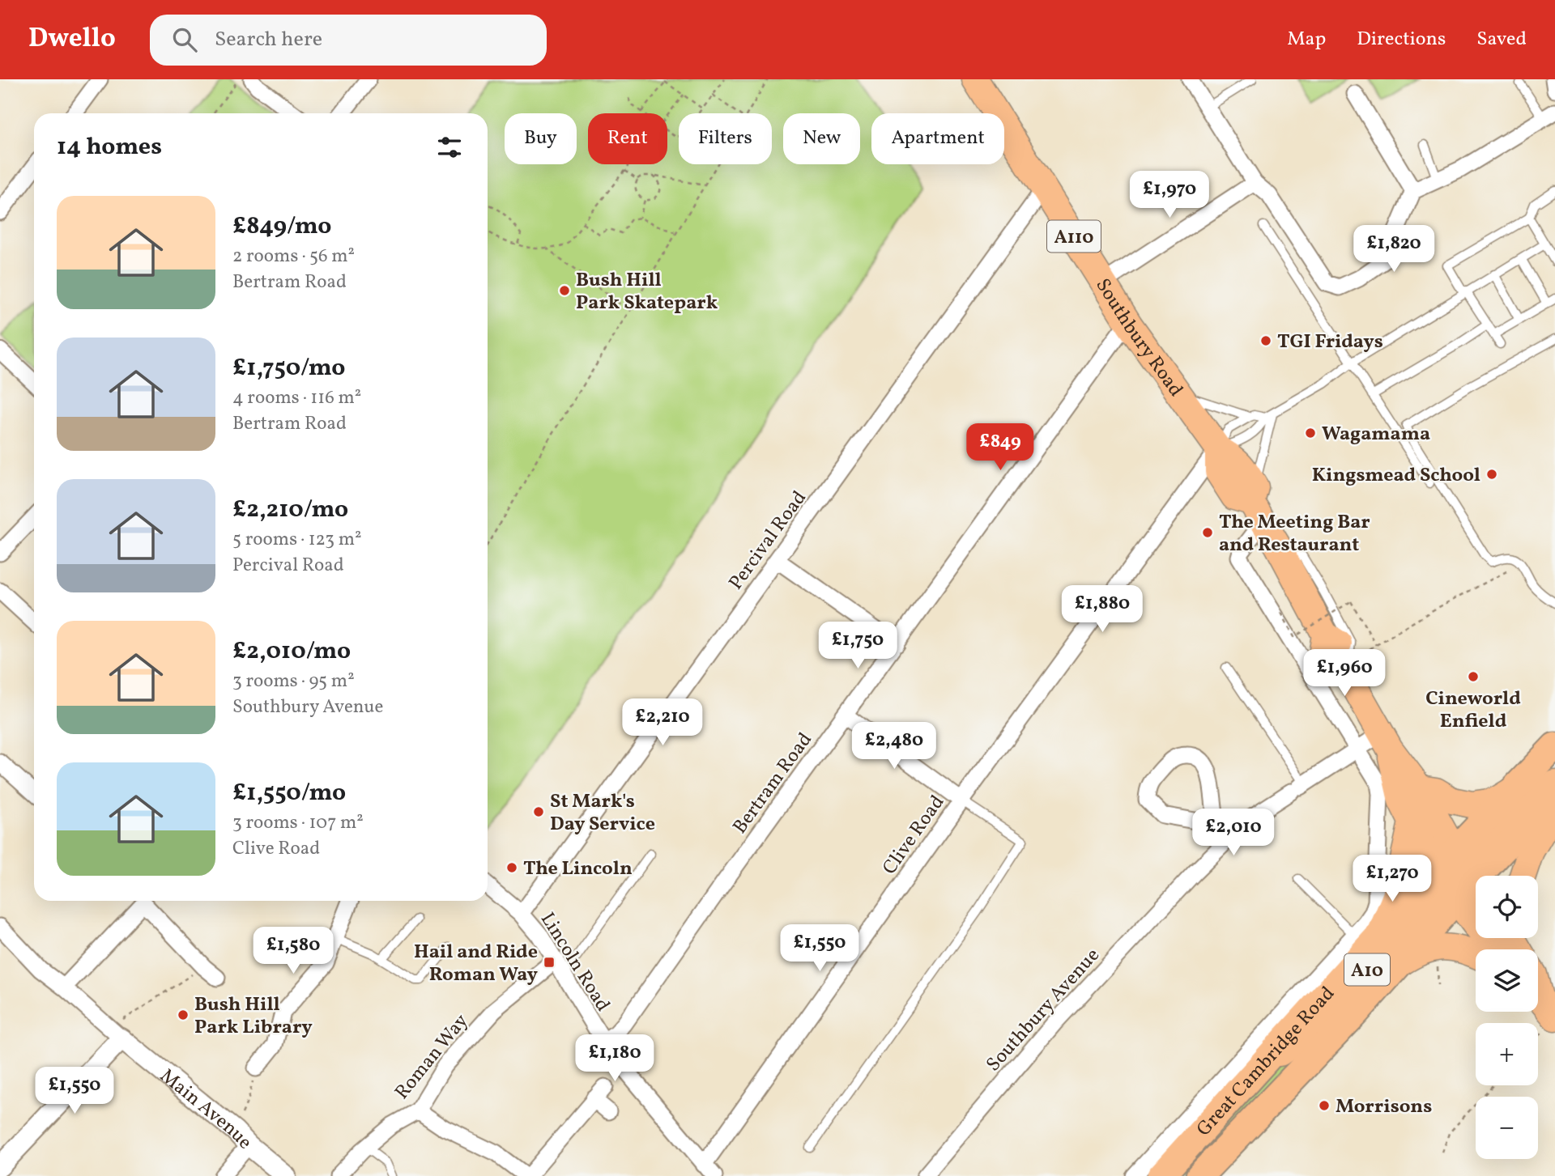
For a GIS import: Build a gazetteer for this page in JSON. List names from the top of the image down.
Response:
{
  "streets": {
    "highway": ["A10", "Great Cambridge Road"],
    "main road": ["A110", "Southbury Road"],
    "street": [
      "Percival Road",
      "Bertram Road",
      "Clive Road",
      "Lincoln Road",
      "Southbury Avenue",
      "Roman Way",
      "Main Avenue"
    ]
  },
  "crossings": [
    ["Southbury Road", "Percival Road"],
    ["Southbury Road", "Bertram Road"],
    ["Southbury Road", "Clive Road"],
    ["Southbury Road", "A10"],
    ["Southbury Road", "Great Cambridge Road"],
    ["Percival Road", "Lincoln Road"],
    ["Bertram Road", "Lincoln Road"],
    ["Clive Road", "Lincoln Road"],
    ["Lincoln Road", "Roman Way"],
    ["A10", "Great Cambridge Road"]
  ],
  "places": {
    "other": [
      "Bush Hill Park Skatepark",
      "TGI Fridays",
      "Wagamama",
      "Kingsmead School",
      "The Meeting Bar and Restaurant",
      "Cineworld Enfield",
      "St Mark's Day Service",
      "The Lincoln",
      "Bush Hill Park Library",
      "Morrisons"
    ],
    "transit": ["Hail and Ride Roman Way"]
  },
  "page": {
    "header": "Dwello",
    "search": "Search here",
    "nav": ["Map", "Directions", "Saved"],
    "chip": [
      "Buy",
      "Rent",
      "Filters",
      "New",
      "Apartment"
    ],
    "heading": "14 homes",
    "price": [
      "£1,970",
      "£1,820",
      "£849",
      "£1,880",
      "£1,750",
      "£1,960",
      "£2,210",
      "£2,480",
      "£2,010",
      "£1,270",
      "£1,550",
      "£1,580",
      "£1,180",
      "£1,550"
    ],
    "list": [
      {
        "name": "£849/mo",
        "note": "2 rooms · 56 m² · Bertram Road"
      },
      {
        "name": "£1,750/mo",
        "note": "4 rooms · 116 m² · Bertram Road"
      },
      {
        "name": "£2,210/mo",
        "note": "5 rooms · 123 m² · Percival Road"
      },
      {
        "name": "£2,010/mo",
        "note": "3 rooms · 95 m² · Southbury Avenue"
      },
      {
        "name": "£1,550/mo",
        "note": "3 rooms · 107 m² · Clive Road"
      }
    ],
    "map_buttons": ["+", "−"]
  }
}
